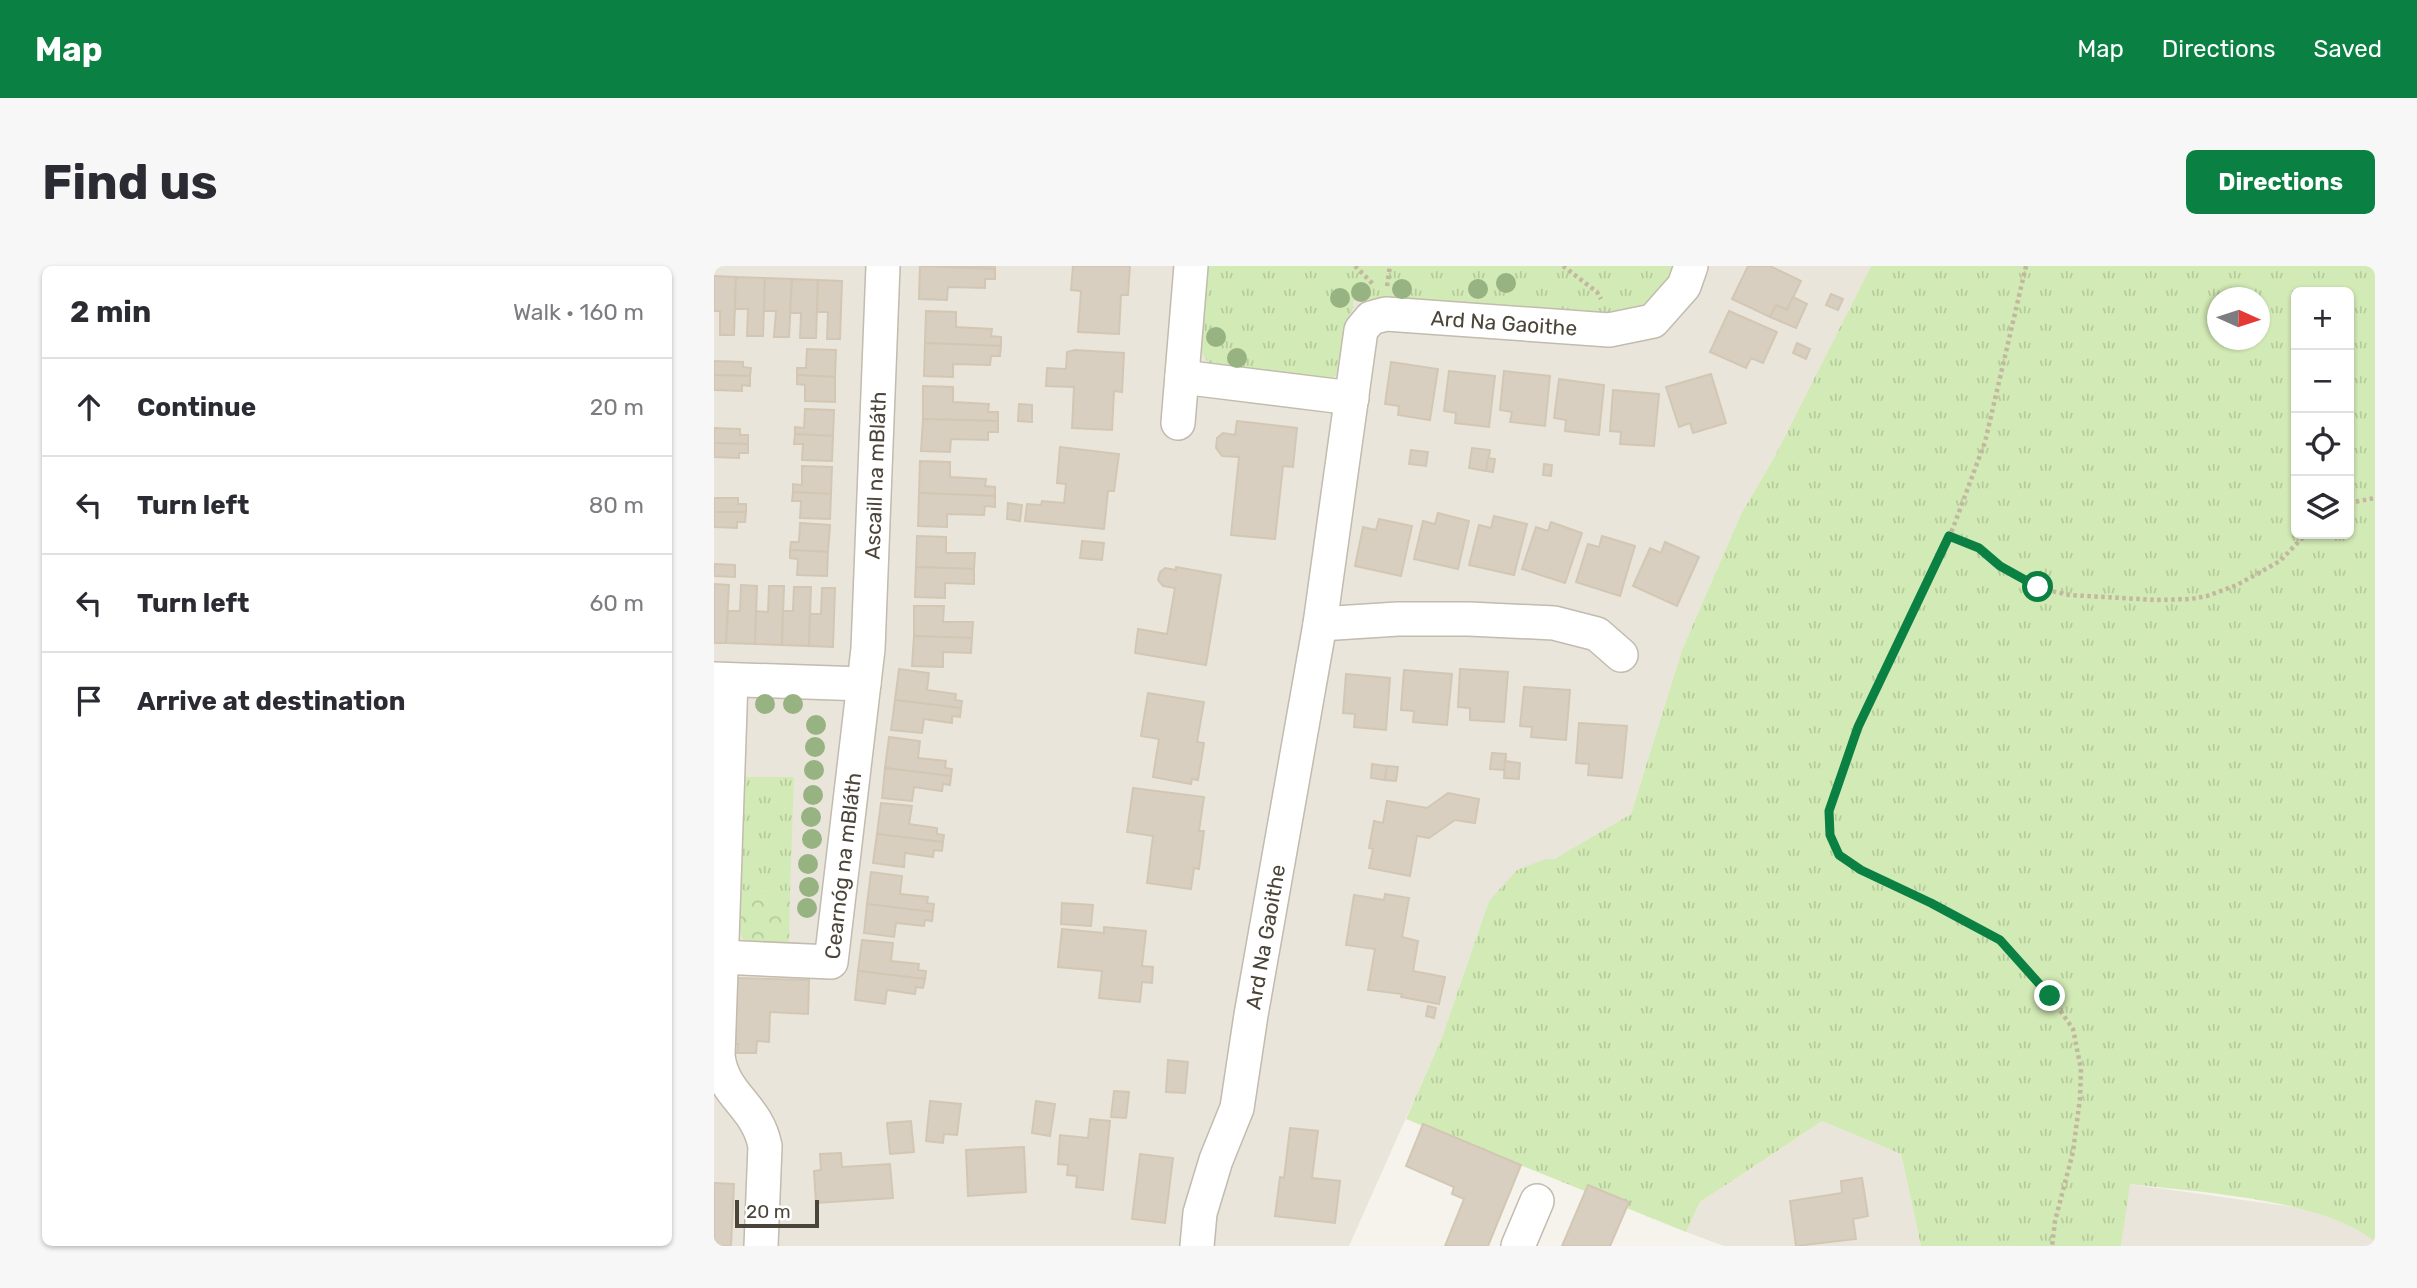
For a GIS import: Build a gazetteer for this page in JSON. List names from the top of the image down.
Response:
{
  "streets": {
    "street": ["Ard Na Gaoithe", "Ascaill na mBláth", "Cearnóg na mBláth"]
  },
  "crossings": [
    ["Ascaill na mBláth", "Cearnóg na mBláth"]
  ],
  "scale_bar": "20 m",
  "north": "right",
  "page": {
    "header": "Map",
    "nav": ["Map", "Directions", "Saved"],
    "buttons": "Directions",
    "title": "Find us",
    "heading": ["2 min", "Walk · 160 m"],
    "map_buttons": ["+", "−"],
    "list": [
      ["Continue", "20 m"],
      ["Turn left", "80 m"],
      ["Turn left", "60 m"],
      "Arrive at destination"
    ],
    "scale": "20 m"
  }
}
